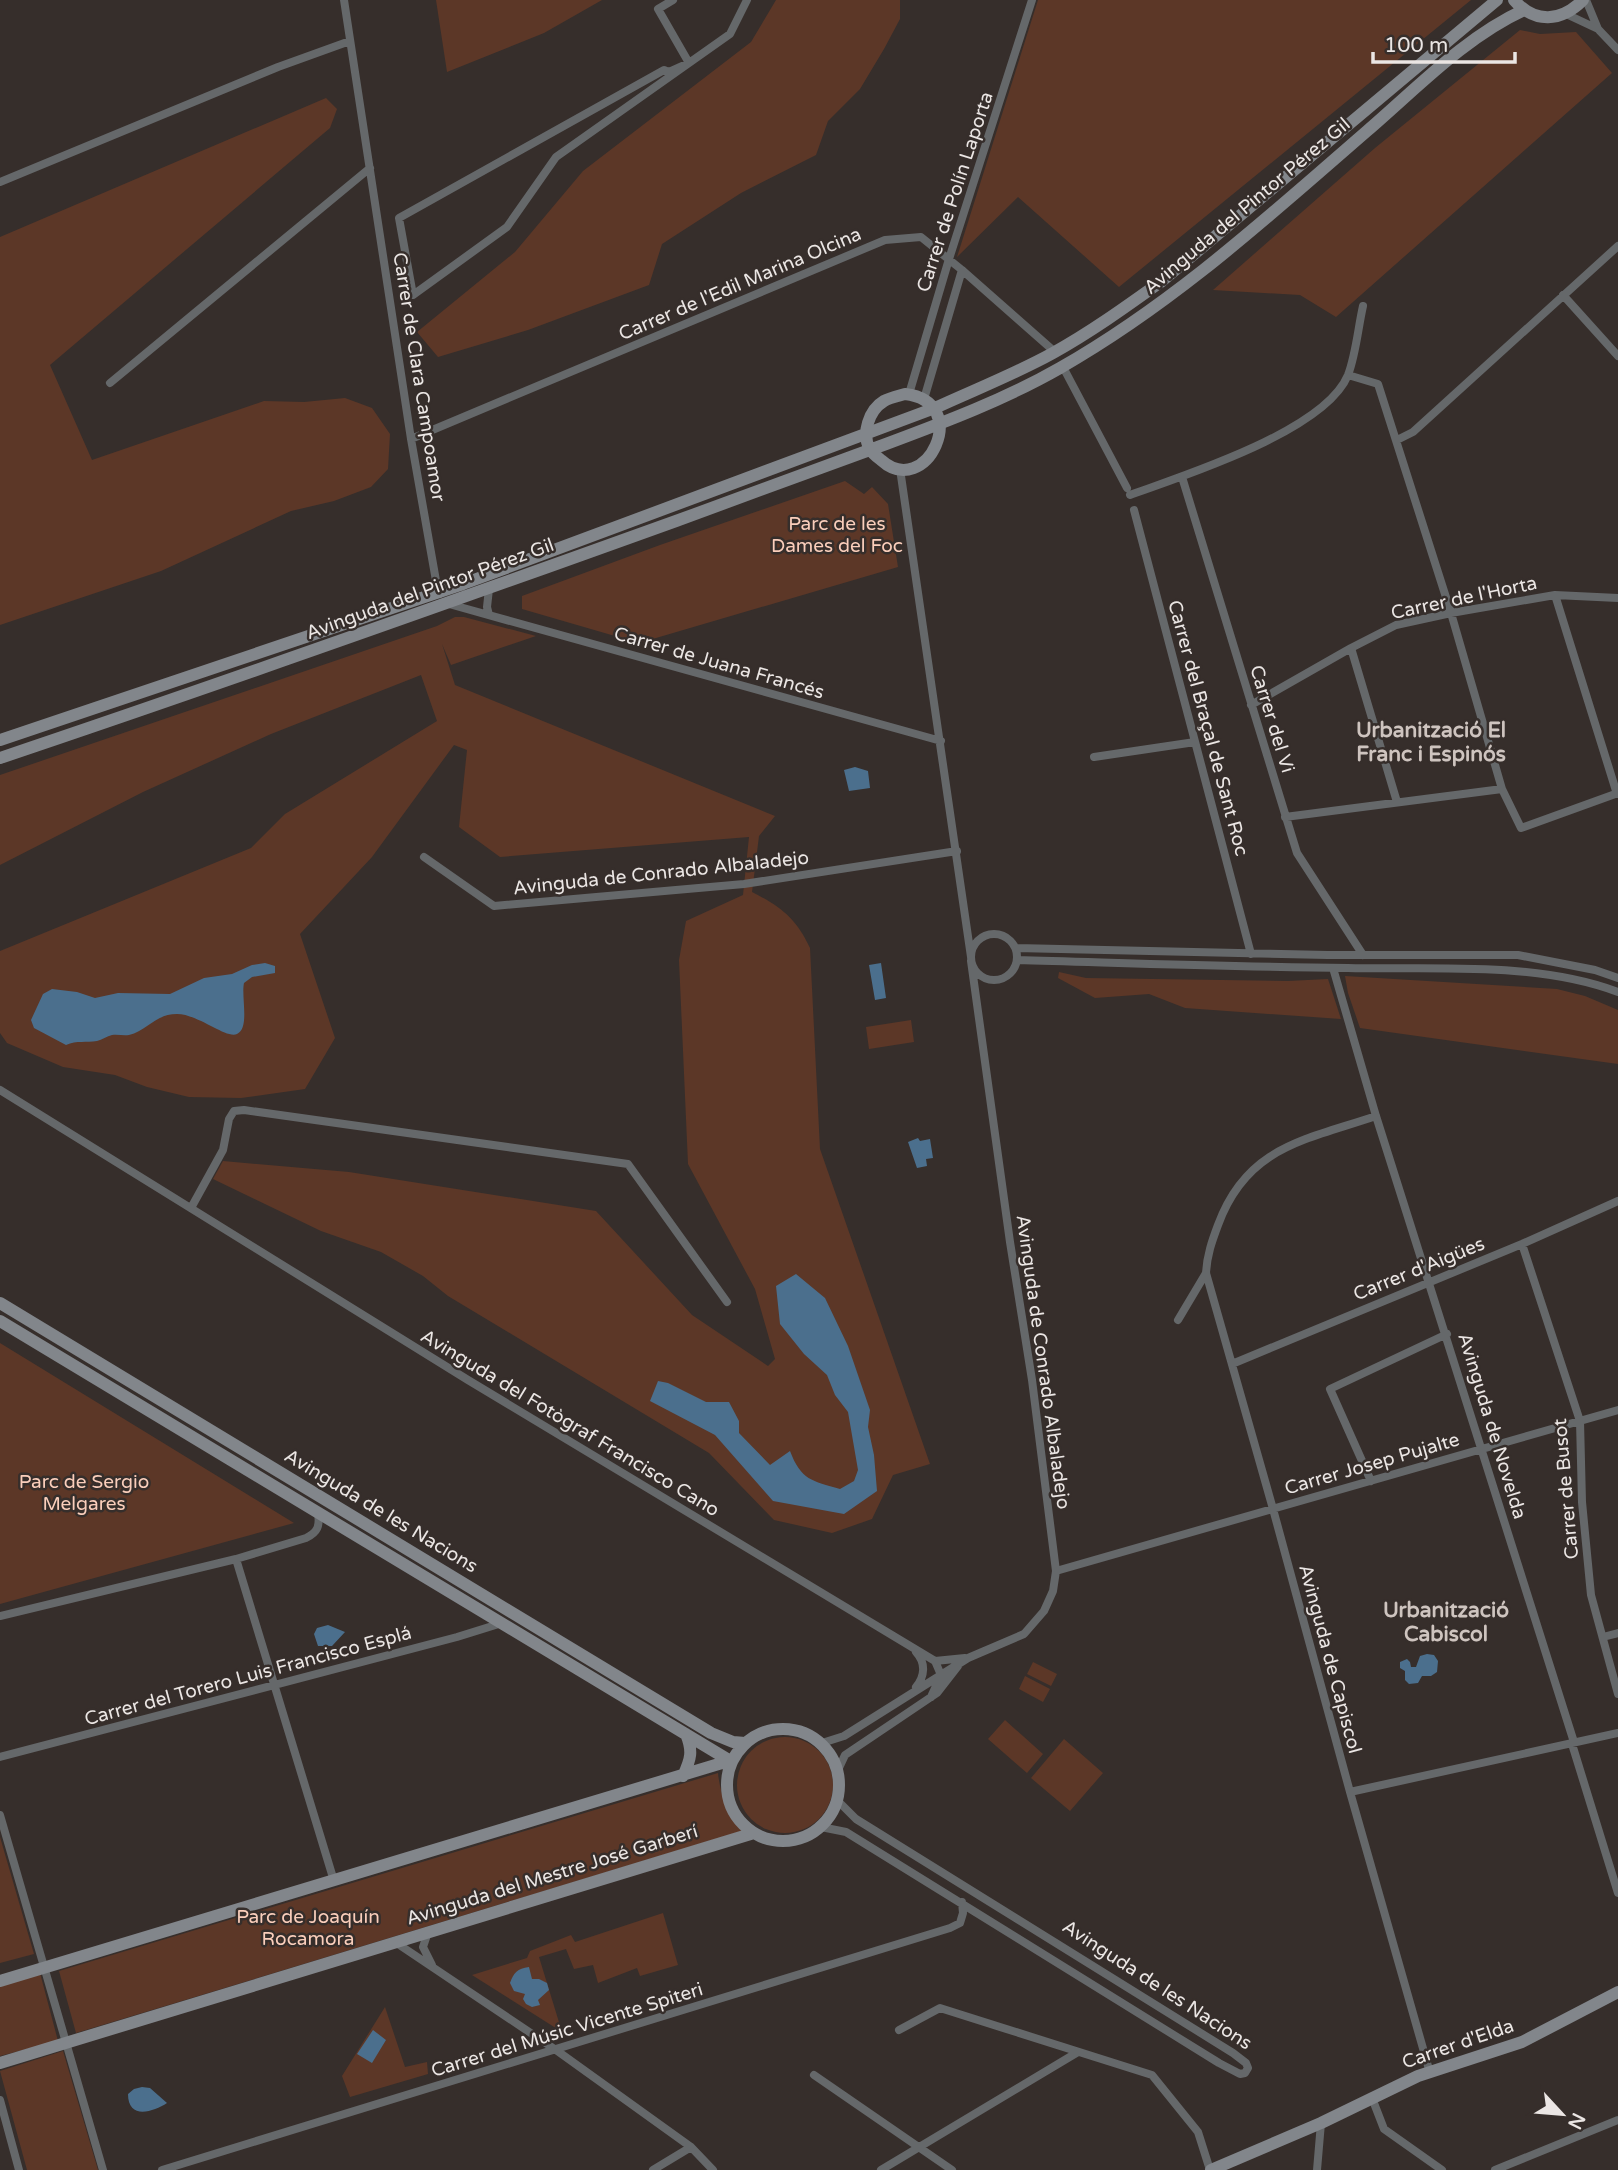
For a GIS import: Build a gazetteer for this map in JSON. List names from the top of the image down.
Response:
{
  "streets": {
    "street": [
      "Carrer de Polín Laporta",
      "Avinguda del Pintor Pérez Gil",
      "Carrer de l'Edil Marina Olcina",
      "Carrer de Clara Campoamor",
      "Carrer de l'Horta",
      "Carrer de Juana Francés",
      "Carrer del Vi",
      "Carrer del Braçal de Sant Roc",
      "Avinguda de Conrado Albaladejo",
      "Carrer d'Aigües",
      "Avinguda del Fotògraf Francisco Cano",
      "Avinguda de Novelda",
      "Carrer Josep Pujalte",
      "Carrer de Busot",
      "Avinguda de les Nacions",
      "Avinguda de Capiscol",
      "Carrer del Torero Luis Francisco Esplá",
      "Avinguda del Mestre José Garberí",
      "Carrer del Músic Vicente Spiteri",
      "Carrer d'Elda"
    ]
  },
  "crossings": [
    ["Carrer de Polín Laporta", "Carrer de l'Edil Marina Olcina"],
    ["Avinguda del Pintor Pérez Gil", "Carrer de l'Edil Marina Olcina"],
    ["Avinguda del Pintor Pérez Gil", "Carrer de Clara Campoamor"],
    ["Avinguda del Pintor Pérez Gil", "Carrer de Juana Francés"],
    ["Carrer de l'Edil Marina Olcina", "Carrer de Clara Campoamor"],
    ["Carrer de l'Horta", "Carrer del Vi"],
    ["Carrer de Juana Francés", "Avinguda de Conrado Albaladejo"],
    ["Avinguda de Conrado Albaladejo", "Carrer Josep Pujalte"],
    ["Carrer d'Aigües", "Avinguda de Novelda"],
    ["Carrer d'Aigües", "Carrer de Busot"],
    ["Carrer d'Aigües", "Avinguda de Capiscol"],
    ["Avinguda de Novelda", "Carrer Josep Pujalte"],
    ["Avinguda de Novelda", "Avinguda de Capiscol"],
    ["Carrer Josep Pujalte", "Carrer de Busot"],
    ["Carrer Josep Pujalte", "Avinguda de Capiscol"],
    ["Avinguda de les Nacions", "Carrer del Torero Luis Francisco Esplá"],
    ["Avinguda de les Nacions", "Avinguda del Mestre José Garberí"],
    ["Avinguda de les Nacions", "Carrer del Músic Vicente Spiteri"],
    ["Avinguda de Capiscol", "Carrer d'Elda"]
  ],
  "districts": ["Urbanització El Franc i Espinós", "Urbanització Cabiscol"],
  "parks": ["Parc de les Dames del Foc", "Parc de Sergio Melgares", "Parc de Joaquín Rocamora"],
  "scale_bar": "100 m",
  "north": "bottom right"
}
